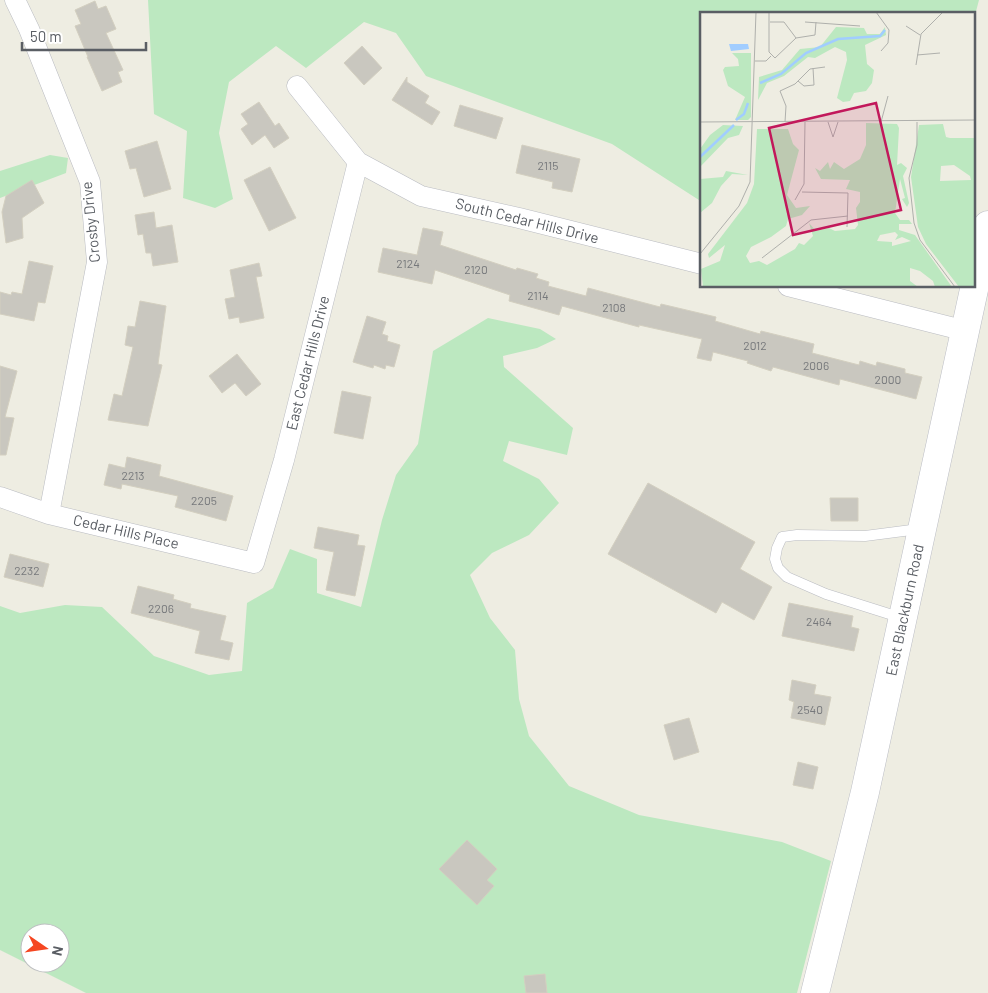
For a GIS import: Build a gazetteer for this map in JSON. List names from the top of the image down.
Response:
{
  "streets": {
    "street": [
      "South Cedar Hills Drive",
      "Crosby Drive",
      "East Cedar Hills Drive",
      "Cedar Hills Place",
      "East Blackburn Road"
    ]
  },
  "crossings": [
    ["South Cedar Hills Drive", "East Cedar Hills Drive"],
    ["Crosby Drive", "Cedar Hills Place"],
    ["East Cedar Hills Drive", "Cedar Hills Place"]
  ],
  "house_numbers": [
    "2115",
    "2124",
    "2120",
    "2114",
    "2108",
    "2012",
    "2006",
    "2000",
    "2213",
    "2205",
    "2232",
    "2206",
    "2464",
    "2540"
  ],
  "scale_bar": "50 m",
  "north": "right"
}
